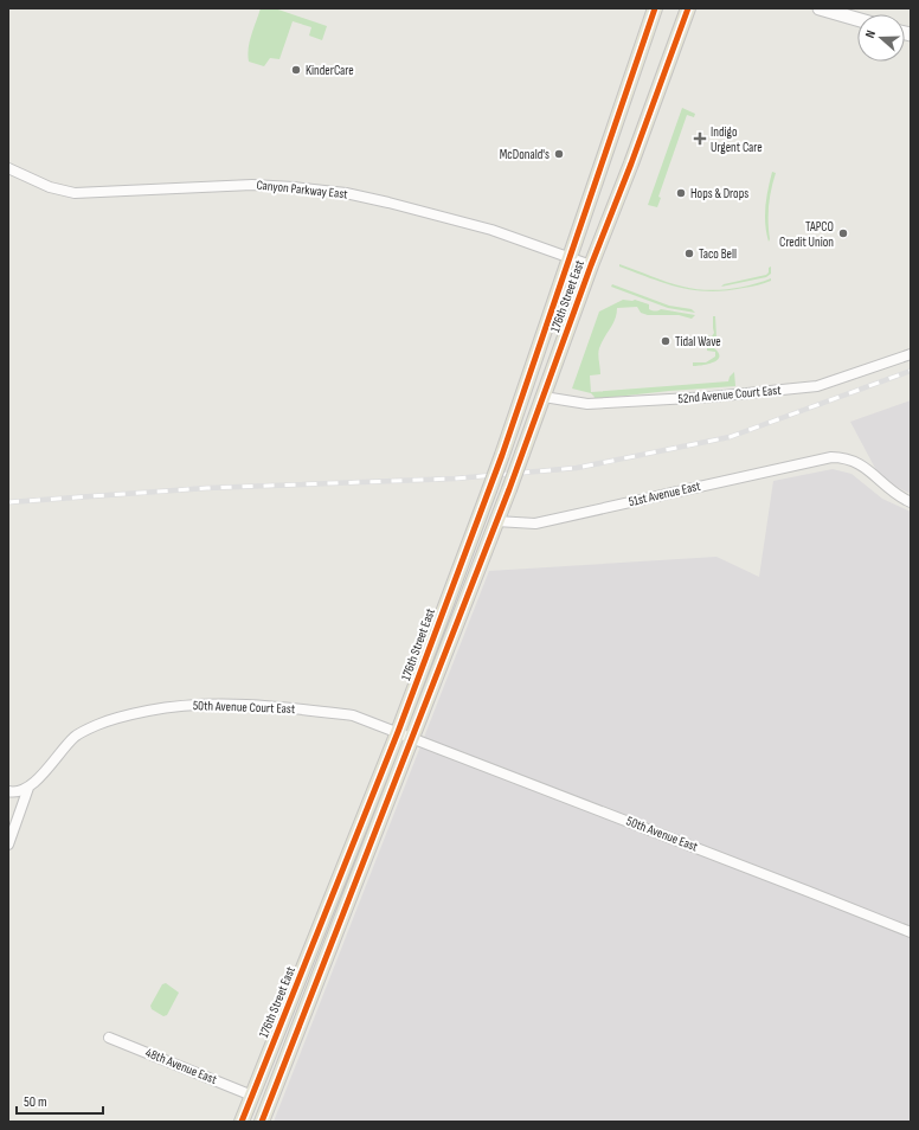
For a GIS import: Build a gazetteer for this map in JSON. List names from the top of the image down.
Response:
{
  "streets": {
    "main road": ["176th Street East"],
    "street": [
      "Canyon Parkway East",
      "52nd Avenue Court East",
      "51st Avenue East",
      "50th Avenue Court East",
      "50th Avenue East",
      "48th Avenue East"
    ]
  },
  "crossings": [
    ["Canyon Parkway East", "176th Street East"],
    ["176th Street East", "52nd Avenue Court East"],
    ["176th Street East", "51st Avenue East"],
    ["176th Street East", "50th Avenue Court East"],
    ["176th Street East", "50th Avenue East"],
    ["176th Street East", "48th Avenue East"],
    ["50th Avenue Court East", "50th Avenue East"]
  ],
  "places": {
    "other": [
      "KinderCare",
      "McDonald's",
      "Hops & Drops",
      "TAPCO Credit Union",
      "Taco Bell",
      "Tidal Wave"
    ],
    "health": ["Indigo Urgent Care"]
  },
  "scale_bar": "50 m",
  "north": "left"
}
